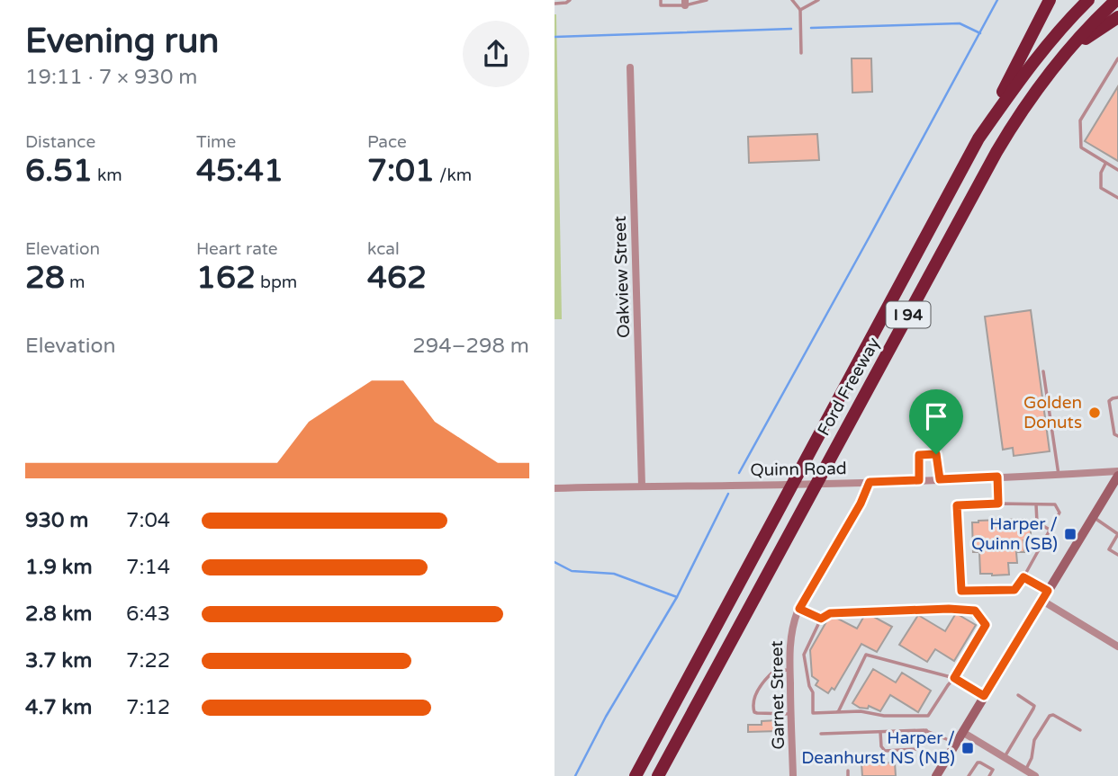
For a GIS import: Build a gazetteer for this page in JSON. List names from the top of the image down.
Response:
{
  "streets": {
    "highway": ["I 94", "Ford Freeway"],
    "street": ["Oakview Street", "Quinn Road", "Garnet Street"]
  },
  "crossings": [
    ["Oakview Street", "Quinn Road"],
    ["Quinn Road", "Garnet Street"]
  ],
  "places": {
    "other": ["Golden Donuts"],
    "transit": ["Harper / Quinn (SB)", "Harper / Deanhurst NS (NB)"]
  },
  "page": {
    "heading": ["Evening run", "19:11 · 7 × 930 m"],
    "stats": [
      ["Distance", "6.51 km"],
      ["Time", "45:41"],
      ["Pace", "7:01 /km"],
      ["Elevation", "28 m"],
      ["Heart rate", "162 bpm"],
      ["kcal", "462"]
    ],
    "chart": ["Elevation", "294–298 m"],
    "list": [
      {
        "name": "930 m",
        "note": "7:04"
      },
      {
        "name": "1.9 km",
        "note": "7:14"
      },
      {
        "name": "2.8 km",
        "note": "6:43"
      },
      {
        "name": "3.7 km",
        "note": "7:22"
      },
      {
        "name": "4.7 km",
        "note": "7:12"
      }
    ]
  }
}
